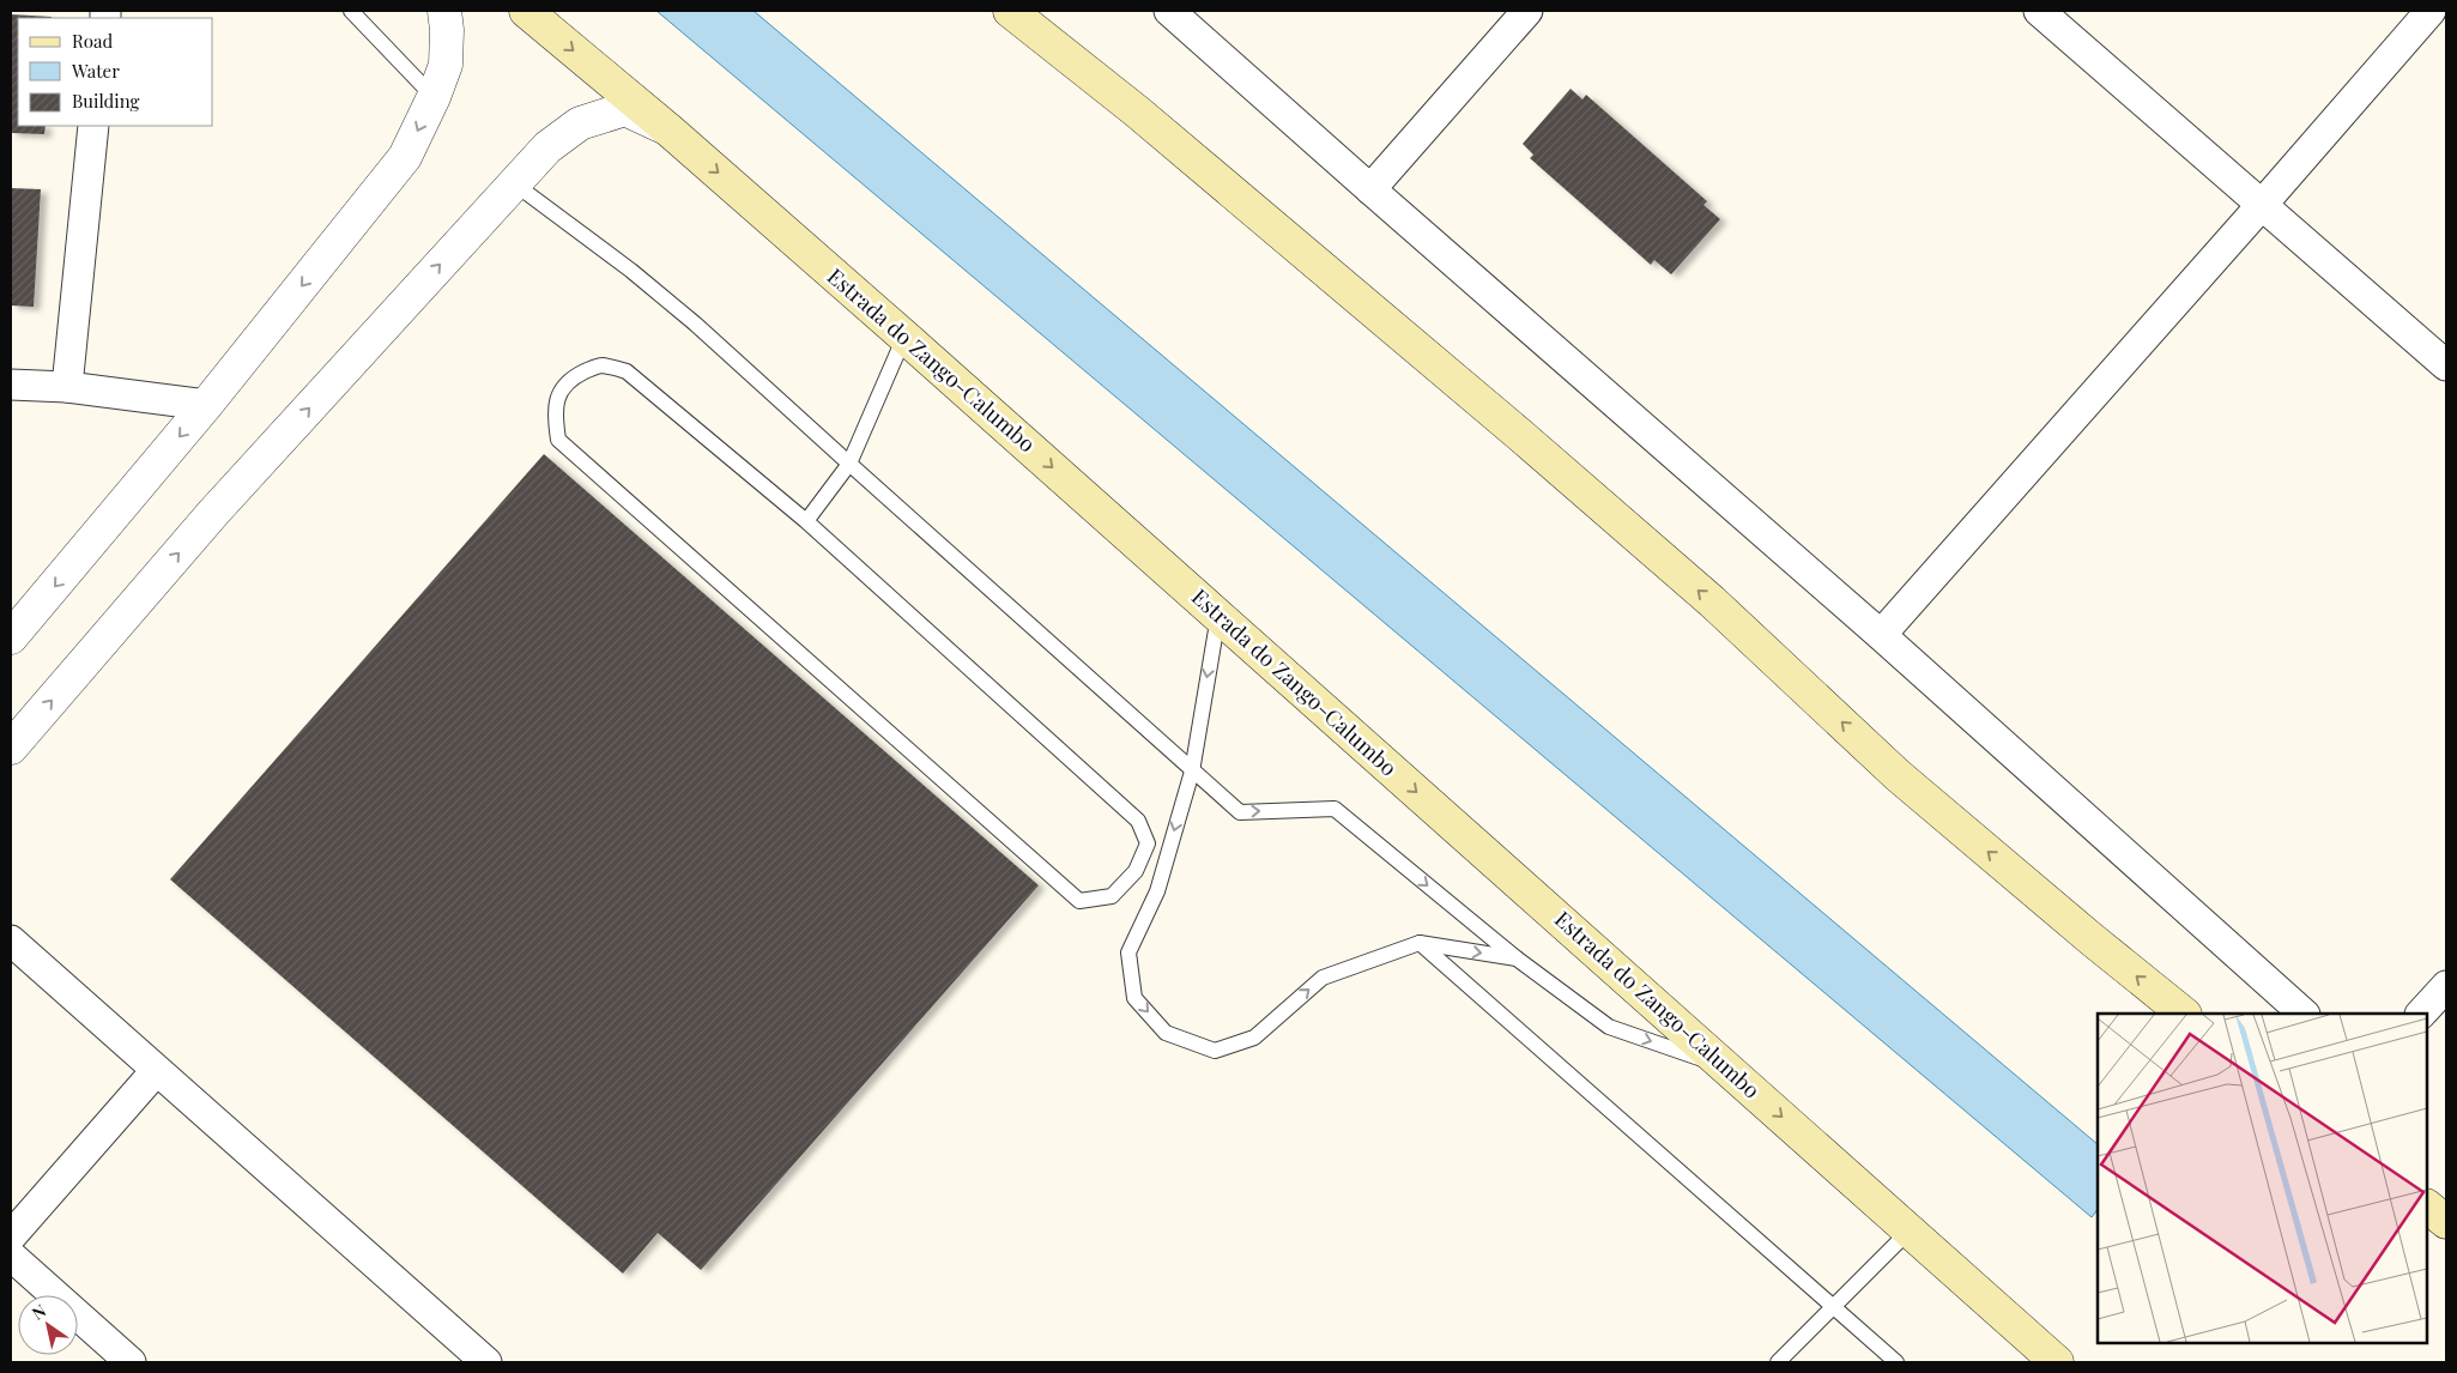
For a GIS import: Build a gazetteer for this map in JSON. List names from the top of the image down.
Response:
{
  "streets": {
    "main road": ["Estrada do Zango-Calumbo"]
  },
  "one_way": ["Estrada do Zango-Calumbo"],
  "legend": ["Road", "Water", "Building"],
  "north": "top left"
}
